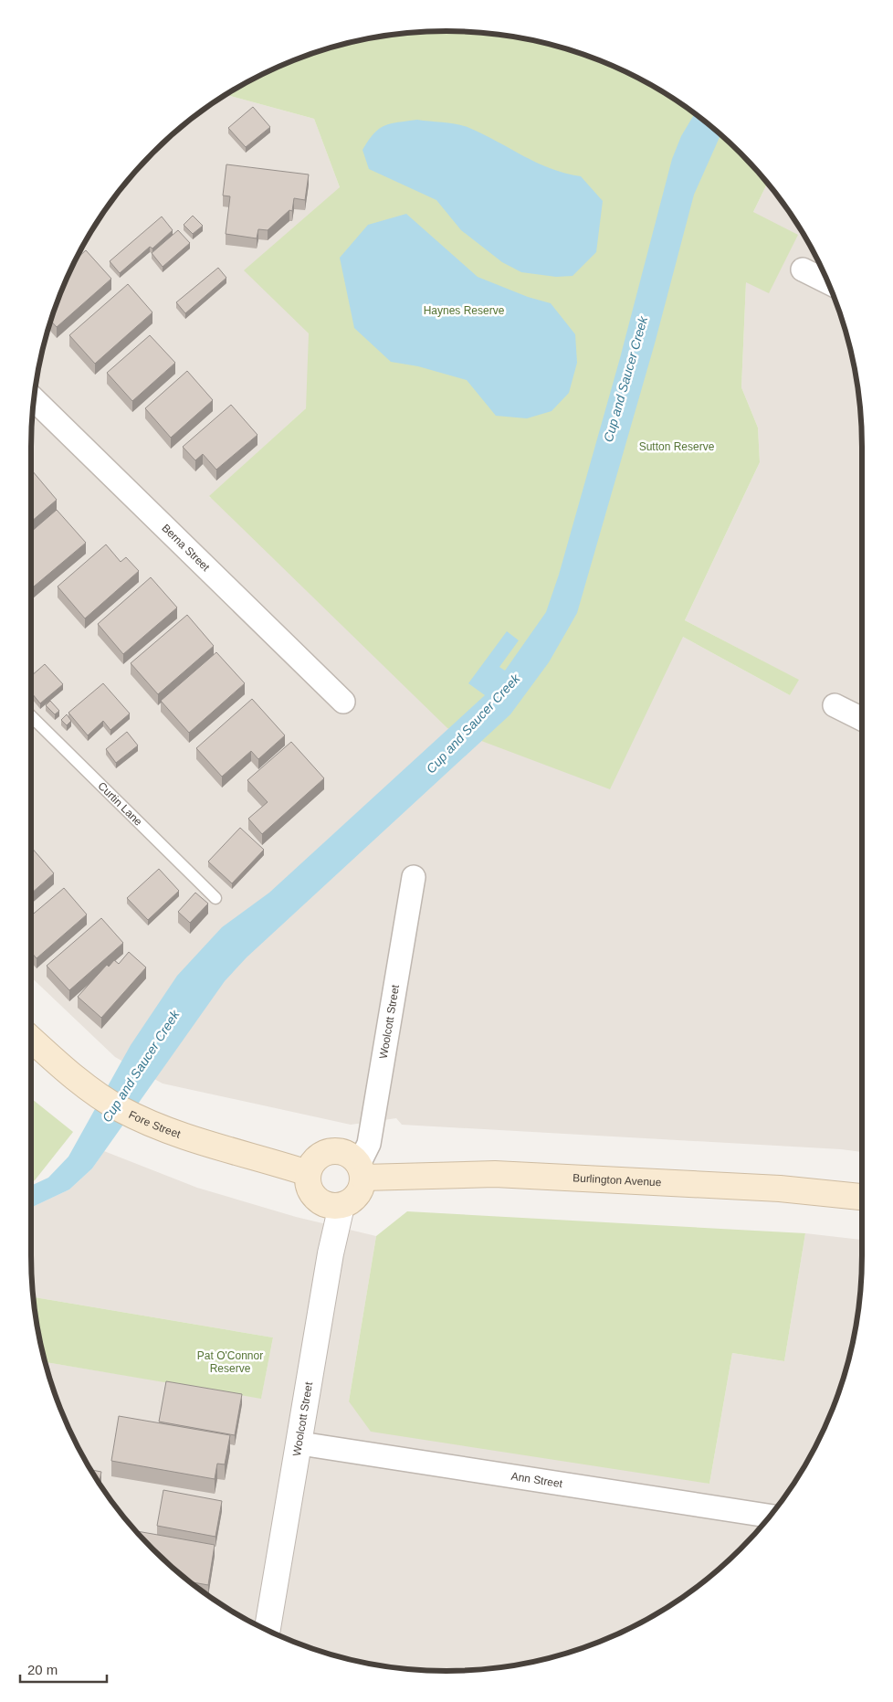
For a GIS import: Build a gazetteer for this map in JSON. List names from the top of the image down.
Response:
{
  "streets": {
    "main road": ["Fore Street", "Burlington Avenue"],
    "street": ["Berna Street", "Woolcott Street", "Ann Street"],
    "lane": ["Curtin Lane"]
  },
  "crossings": [
    ["Woolcott Street", "Fore Street"],
    ["Woolcott Street", "Burlington Avenue"],
    ["Woolcott Street", "Ann Street"],
    ["Fore Street", "Burlington Avenue"]
  ],
  "water": ["Cup and Saucer Creek"],
  "parks": ["Haynes Reserve", "Sutton Reserve", "Pat O'Connor Reserve"],
  "scale_bar": "20 m"
}
